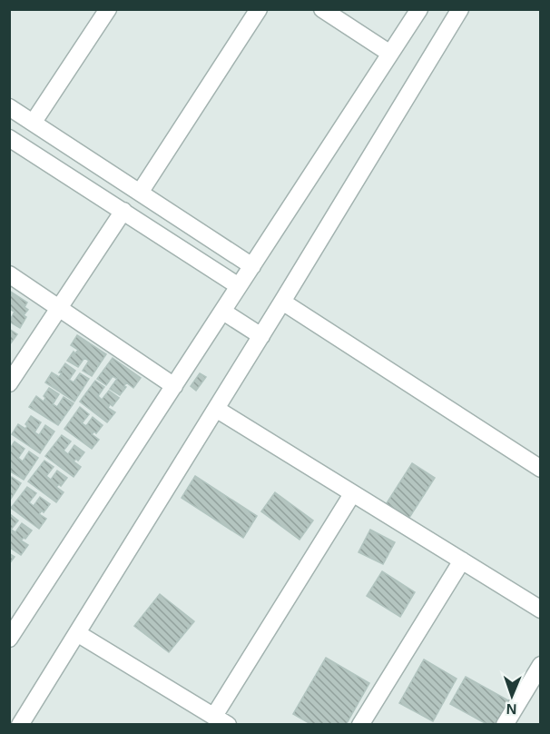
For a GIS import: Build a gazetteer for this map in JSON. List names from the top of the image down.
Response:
{
  "north": "bottom"
}
